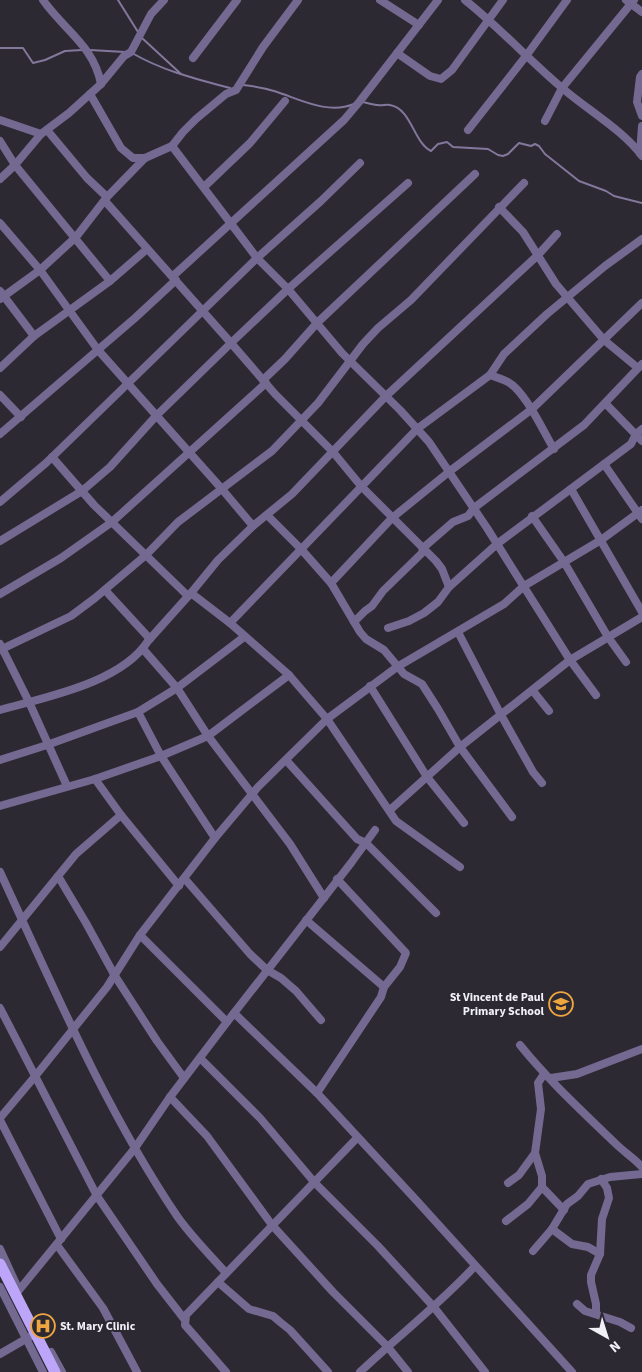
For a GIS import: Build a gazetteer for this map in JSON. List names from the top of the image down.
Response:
{
  "places": {
    "school or university": ["St Vincent de Paul Primary School"],
    "hospital": ["St. Mary Clinic"]
  },
  "north": "bottom right"
}
